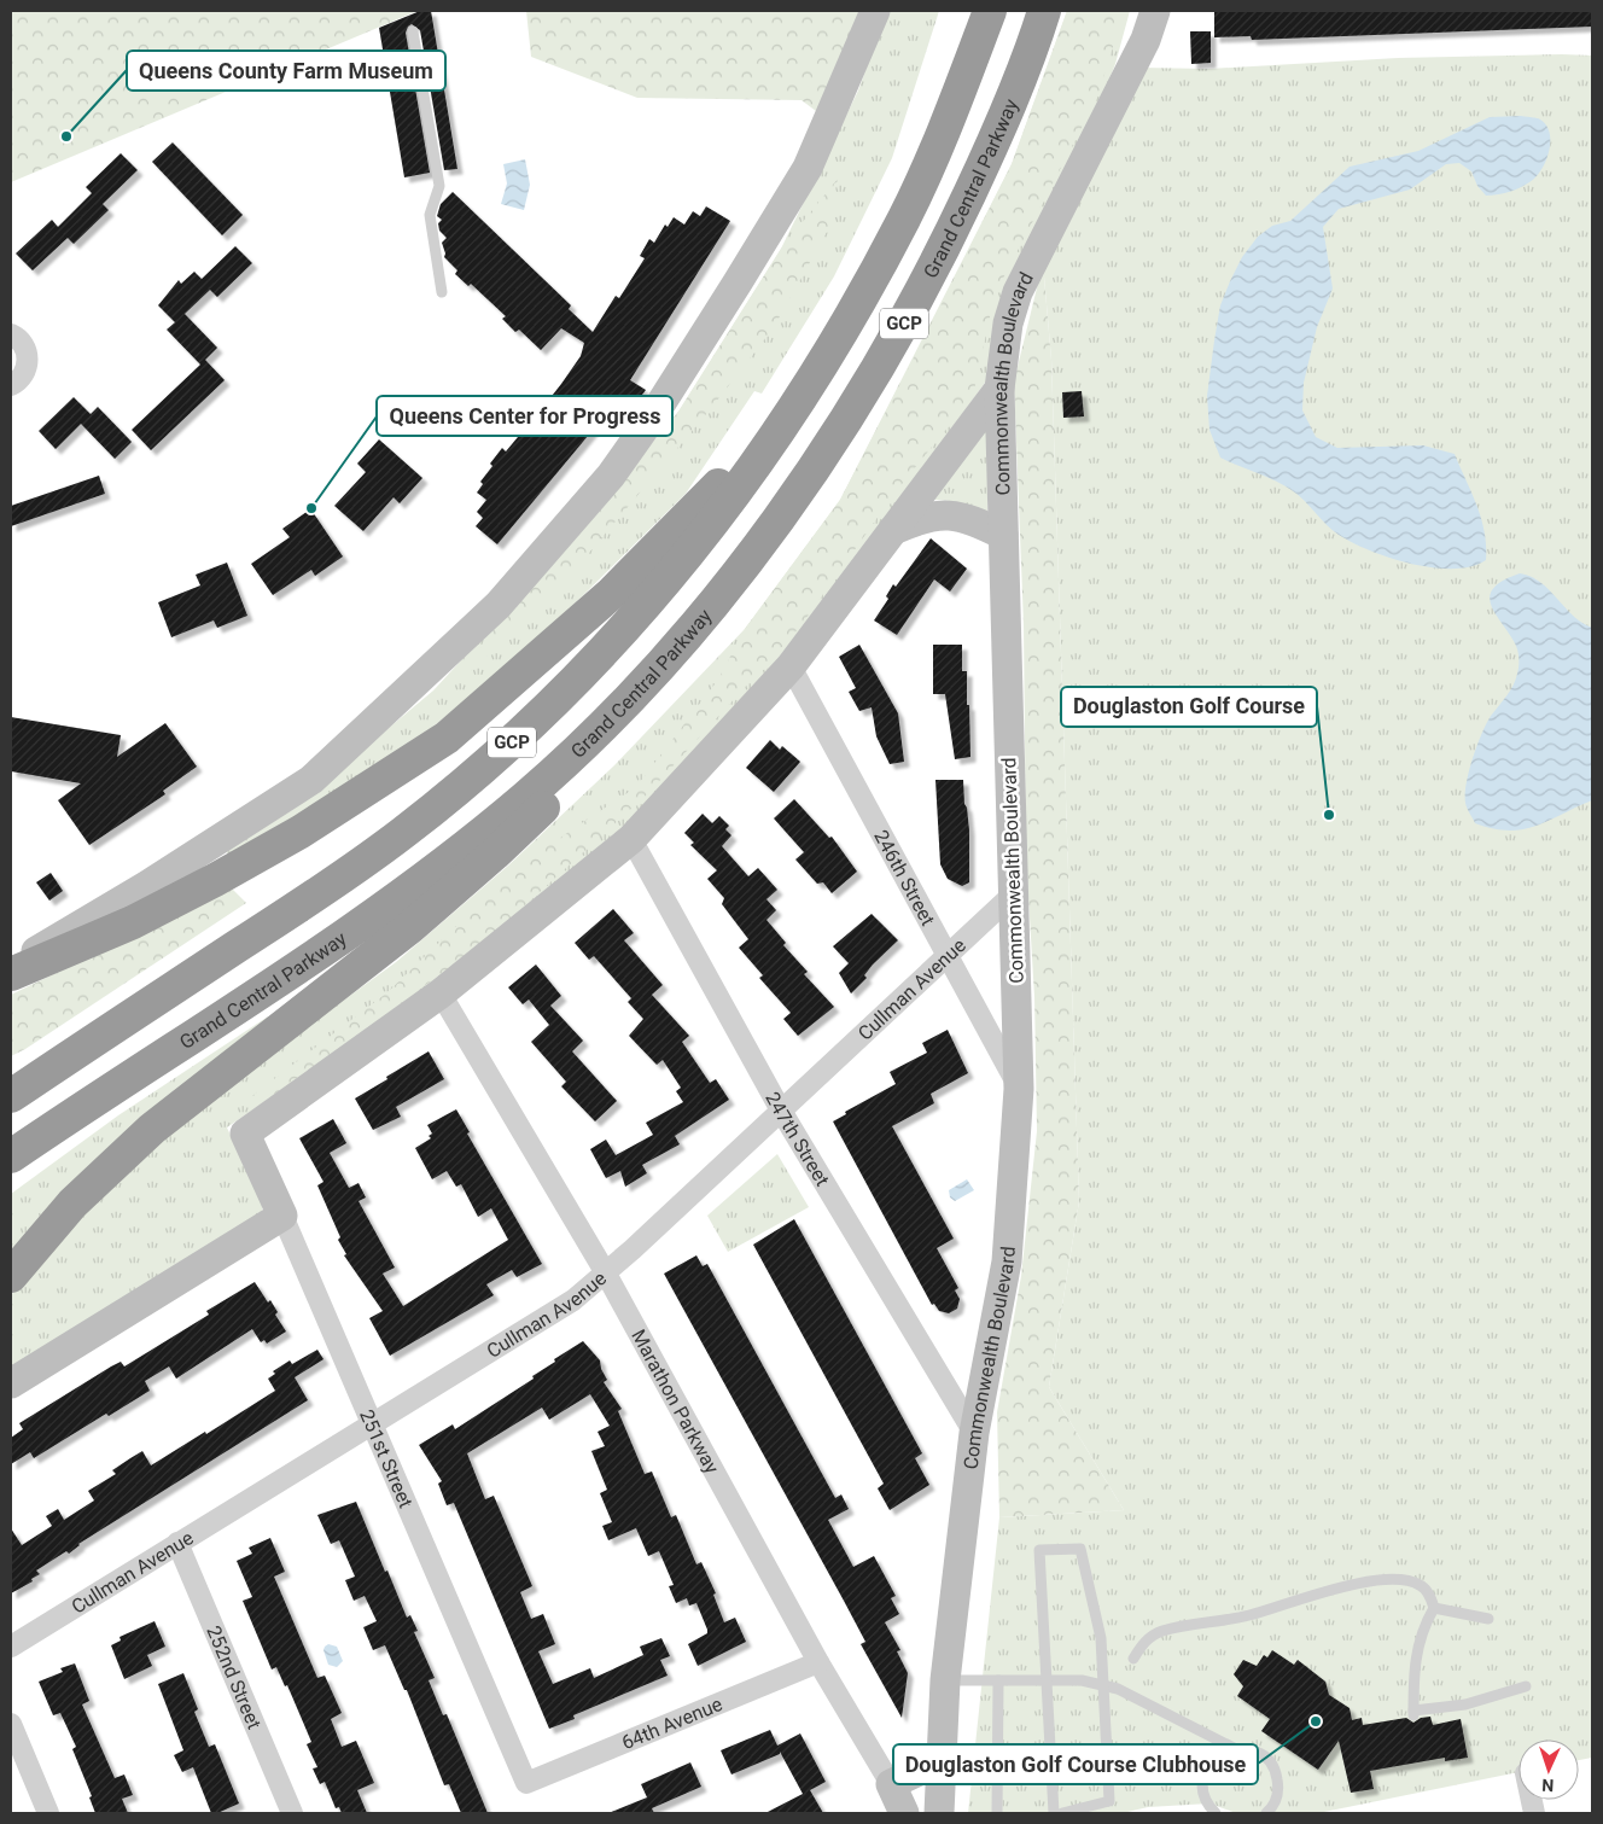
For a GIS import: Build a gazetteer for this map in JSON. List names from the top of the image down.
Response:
{
  "streets": {
    "highway": ["Grand Central Parkway", "GCP"],
    "street": [
      "Commonwealth Boulevard",
      "246th Street",
      "Cullman Avenue",
      "247th Street",
      "Marathon Parkway",
      "251st Street",
      "252nd Street",
      "64th Avenue"
    ]
  },
  "crossings": [
    ["Commonwealth Boulevard", "246th Street"],
    ["Commonwealth Boulevard", "Cullman Avenue"],
    ["Commonwealth Boulevard", "247th Street"],
    ["246th Street", "Cullman Avenue"],
    ["Cullman Avenue", "247th Street"],
    ["Cullman Avenue", "Marathon Parkway"],
    ["Cullman Avenue", "251st Street"],
    ["Cullman Avenue", "252nd Street"],
    ["Marathon Parkway", "251st Street"],
    ["Marathon Parkway", "64th Avenue"],
    ["251st Street", "64th Avenue"]
  ],
  "places": [
    "Queens County Farm Museum",
    "Queens Center for Progress",
    "Douglaston Golf Course",
    "Douglaston Golf Course Clubhouse"
  ],
  "north": "bottom"
}
